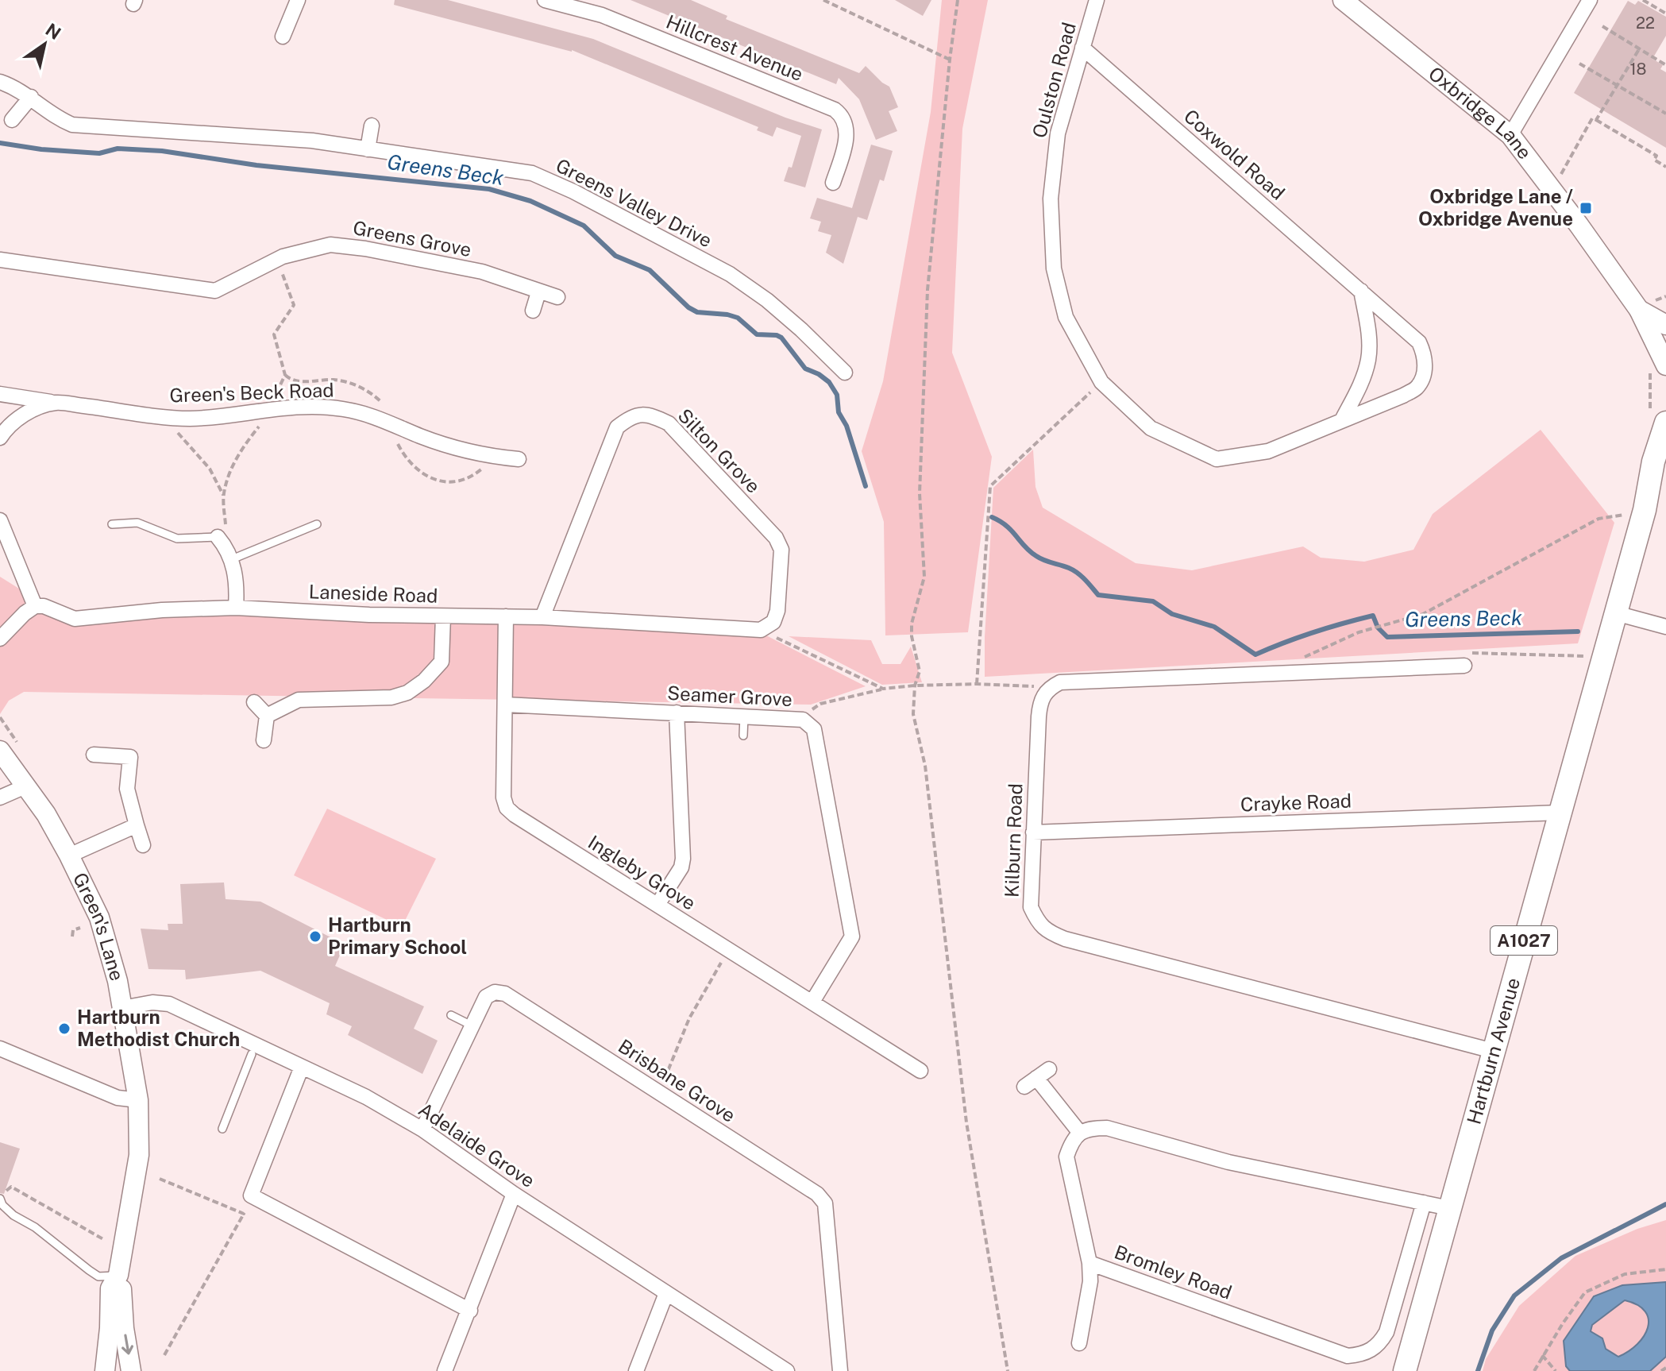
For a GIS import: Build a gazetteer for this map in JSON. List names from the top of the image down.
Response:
{
  "streets": {
    "main road": ["A1027", "Hartburn Avenue"],
    "street": [
      "Hillcrest Avenue",
      "Oulston Road",
      "Oxbridge Lane",
      "Coxwold Road",
      "Greens Valley Drive",
      "Greens Grove",
      "Green's Beck Road",
      "Silton Grove",
      "Laneside Road",
      "Seamer Grove",
      "Crayke Road",
      "Kilburn Road",
      "Ingleby Grove",
      "Green's Lane",
      "Brisbane Grove",
      "Adelaide Grove",
      "Bromley Road"
    ]
  },
  "crossings": [
    ["Oulston Road", "Coxwold Road"],
    ["Silton Grove", "Laneside Road"],
    ["Laneside Road", "Ingleby Grove"],
    ["Seamer Grove", "Ingleby Grove"],
    ["Crayke Road", "Kilburn Road"],
    ["Crayke Road", "Hartburn Avenue"],
    ["Kilburn Road", "Hartburn Avenue"],
    ["Green's Lane", "Adelaide Grove"],
    ["Brisbane Grove", "Adelaide Grove"]
  ],
  "water": ["Greens Beck"],
  "places": {
    "transit": ["Oxbridge Lane / Oxbridge Avenue"],
    "other": ["Hartburn Primary School", "Hartburn Methodist Church"]
  },
  "house_numbers": ["22", "18"],
  "north": "top right"
}
